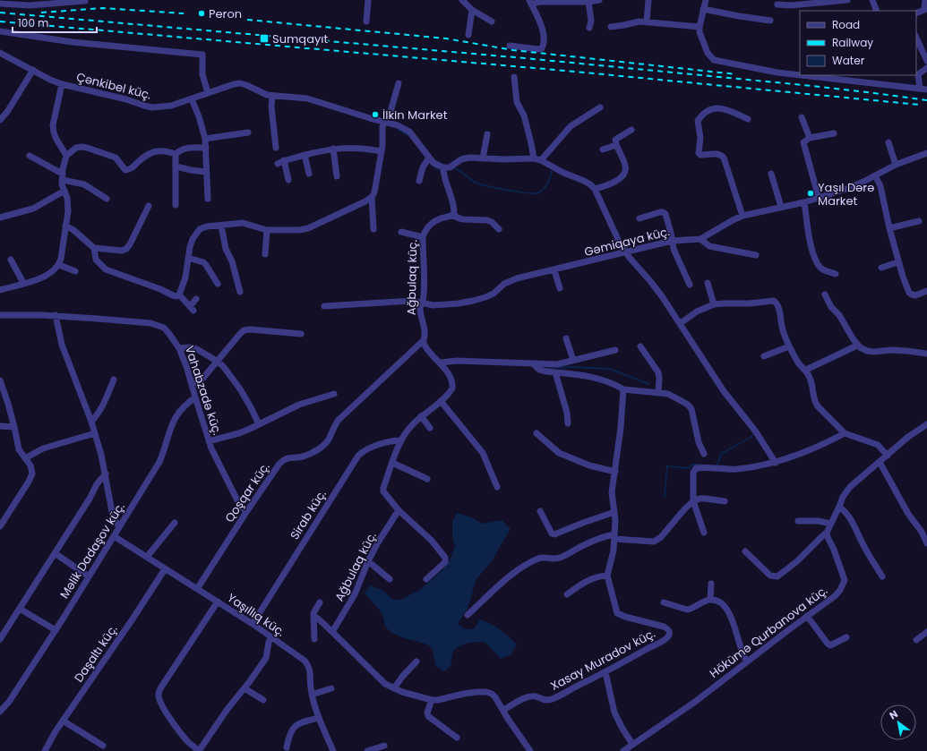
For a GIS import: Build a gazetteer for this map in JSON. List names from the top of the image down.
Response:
{
  "streets": {
    "street": [
      "Çənkibel küç.",
      "Gəmiqaya küç.",
      "Ağbulaq küç.",
      "Vahabzadə küç.",
      "Qoşqar küç.",
      "Sirab küç.",
      "Məlik Dadaşov küç.",
      "Yaşıllıq küç.",
      "Hökümə Qurbanova küç.",
      "Daşaltı küç.",
      "Xasay Muradov küç."
    ]
  },
  "crossings": [
    ["Gəmiqaya küç.", "Ağbulaq küç."],
    ["Ağbulaq küç.", "Qoşqar küç."],
    ["Vahabzadə küç.", "Qoşqar küç."],
    ["Vahabzadə küç.", "Məlik Dadaşov küç."],
    ["Qoşqar küç.", "Yaşıllıq küç."],
    ["Sirab küç.", "Yaşıllıq küç."],
    ["Məlik Dadaşov küç.", "Yaşıllıq küç."],
    ["Yaşıllıq küç.", "Daşaltı küç."]
  ],
  "places": {
    "other": ["Peron", "İlkin Market", "Yaşıl Dərə Market"],
    "transit": ["Sumqayıt"]
  },
  "legend": ["Road", "Railway", "Water"],
  "scale_bar": "100 m",
  "north": "top left"
}
